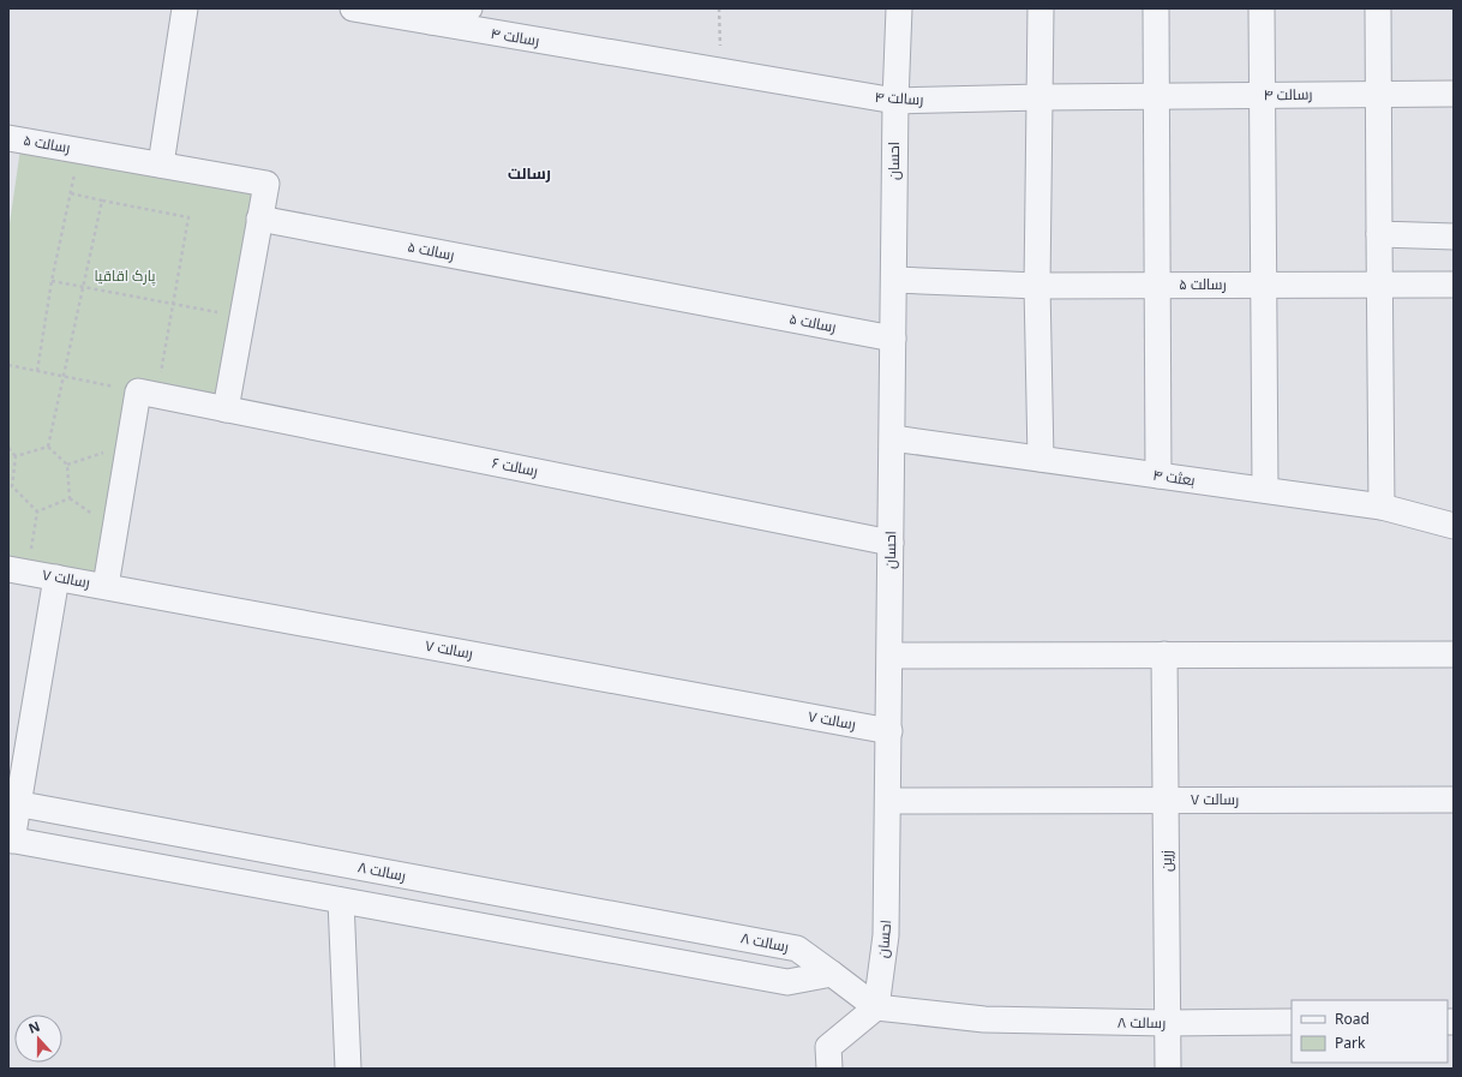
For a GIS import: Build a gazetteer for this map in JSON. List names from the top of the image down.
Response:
{
  "streets": {
    "street": [
      "رسالت ۴",
      "رسالت ۵",
      "احسان",
      "رسالت ۶",
      "بعثت ۴",
      "رسالت ۷",
      "زرین",
      "رسالت ۸"
    ]
  },
  "crossings": [
    ["رسالت ۴", "احسان"],
    ["رسالت ۵", "احسان"],
    ["احسان", "رسالت ۶"],
    ["احسان", "بعثت ۴"],
    ["احسان", "رسالت ۷"],
    ["احسان", "رسالت ۸"],
    ["رسالت ۷", "زرین"],
    ["زرین", "رسالت ۸"]
  ],
  "districts": ["رسالت"],
  "parks": ["پارک اقاقیا"],
  "legend": ["Road", "Park"],
  "north": "top"
}
